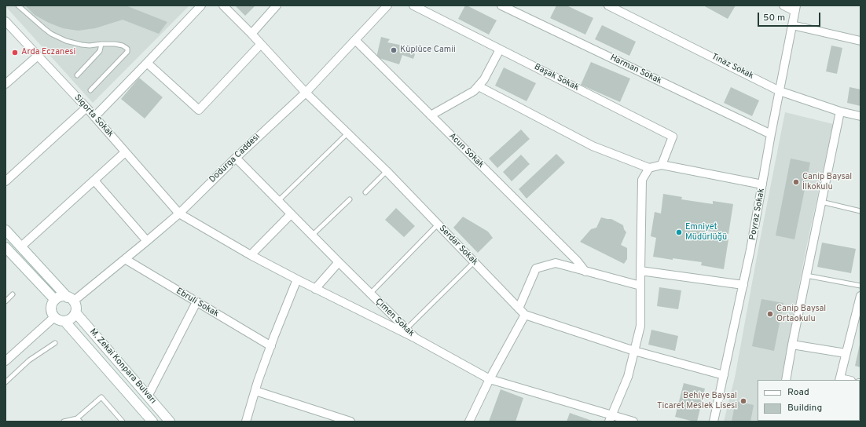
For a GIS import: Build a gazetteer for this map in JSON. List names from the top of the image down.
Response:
{
  "streets": {
    "main road": ["M. Zekai Konpara Bulvarı"],
    "street": [
      "Tınaz Sokak",
      "Harman Sokak",
      "Başak Sokak",
      "Sigorta Sokak",
      "Acun Sokak",
      "Dodurga Caddesi",
      "Poyraz Sokak",
      "Serdar Sokak",
      "Ebruli Sokak",
      "Çimen Sokak"
    ]
  },
  "crossings": [
    ["Tınaz Sokak", "Poyraz Sokak"],
    ["Harman Sokak", "Poyraz Sokak"],
    ["Sigorta Sokak", "Dodurga Caddesi"],
    ["Sigorta Sokak", "Çimen Sokak"],
    ["Acun Sokak", "Dodurga Caddesi"],
    ["Dodurga Caddesi", "Serdar Sokak"],
    ["Dodurga Caddesi", "Ebruli Sokak"],
    ["Dodurga Caddesi", "Çimen Sokak"],
    ["Dodurga Caddesi", "M. Zekai Konpara Bulvarı"]
  ],
  "places": [
    "Küplüce Camii",
    "Arda Eczanesi",
    "Canip Baysal İlkokulu",
    "Emniyet Müdürlüğü",
    "Canip Baysal Ortaokulu",
    "Behiye Baysal Ticaret Meslek Lisesi"
  ],
  "legend": ["Road", "Building"],
  "scale_bar": "50 m"
}
